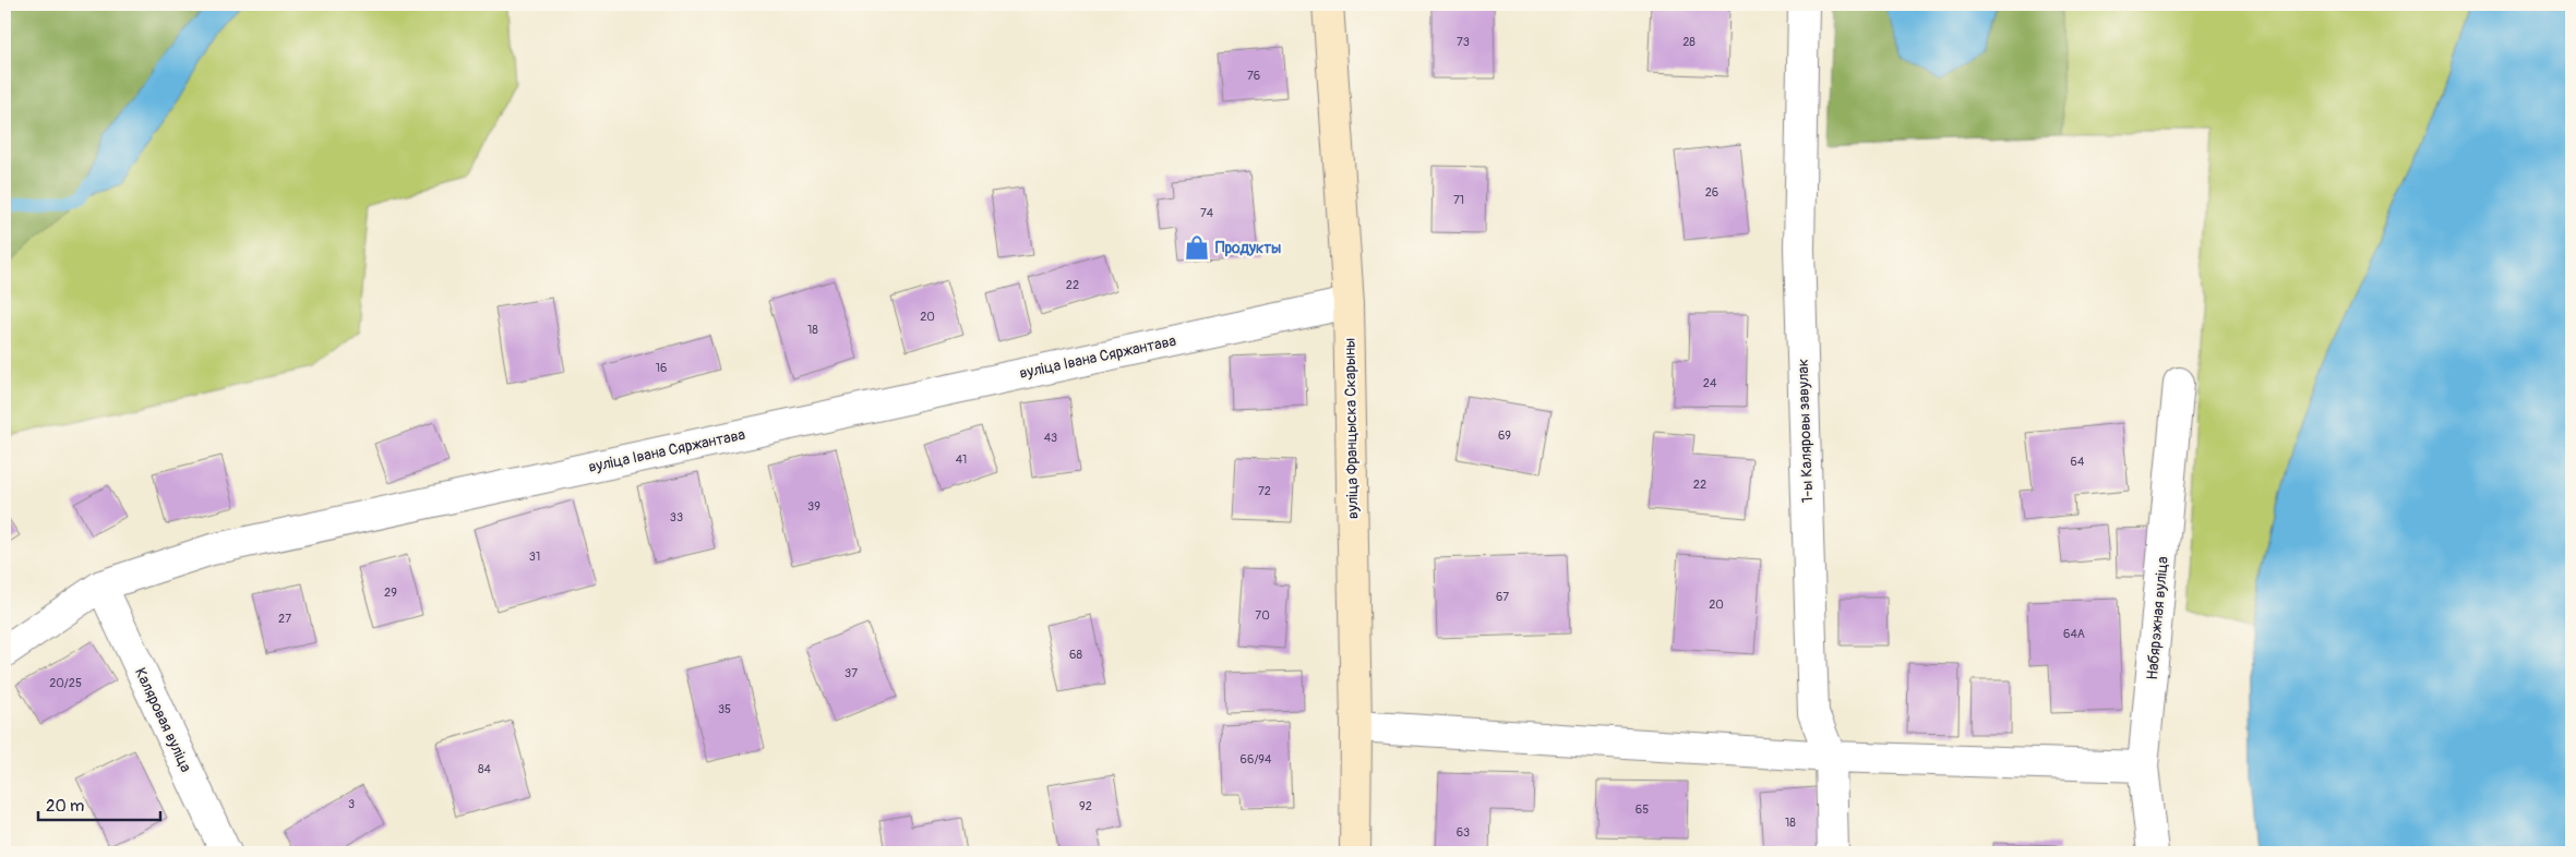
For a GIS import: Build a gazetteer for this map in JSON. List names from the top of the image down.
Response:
{
  "streets": {
    "main road": ["вуліца Францыска Скарыны"],
    "street": [
      "вуліца Івана Сяржантава",
      "1-ы Каляровы завулак",
      "Набярэжная вуліца",
      "Каляровая вуліца"
    ]
  },
  "crossings": [
    ["вуліца Івана Сяржантава", "вуліца Францыска Скарыны"],
    ["вуліца Івана Сяржантава", "Каляровая вуліца"]
  ],
  "places": {
    "shop": ["Продукты"]
  },
  "house_numbers": [
    "73",
    "28",
    "76",
    "26",
    "71",
    "74",
    "22",
    "20",
    "18",
    "16",
    "24",
    "69",
    "43",
    "41",
    "64",
    "22",
    "72",
    "39",
    "33",
    "31",
    "29",
    "67",
    "20",
    "70",
    "27",
    "64А",
    "68",
    "37",
    "20/25",
    "35",
    "66/94",
    "84",
    "3",
    "92",
    "65",
    "18",
    "63"
  ],
  "scale_bar": "20 m"
}
